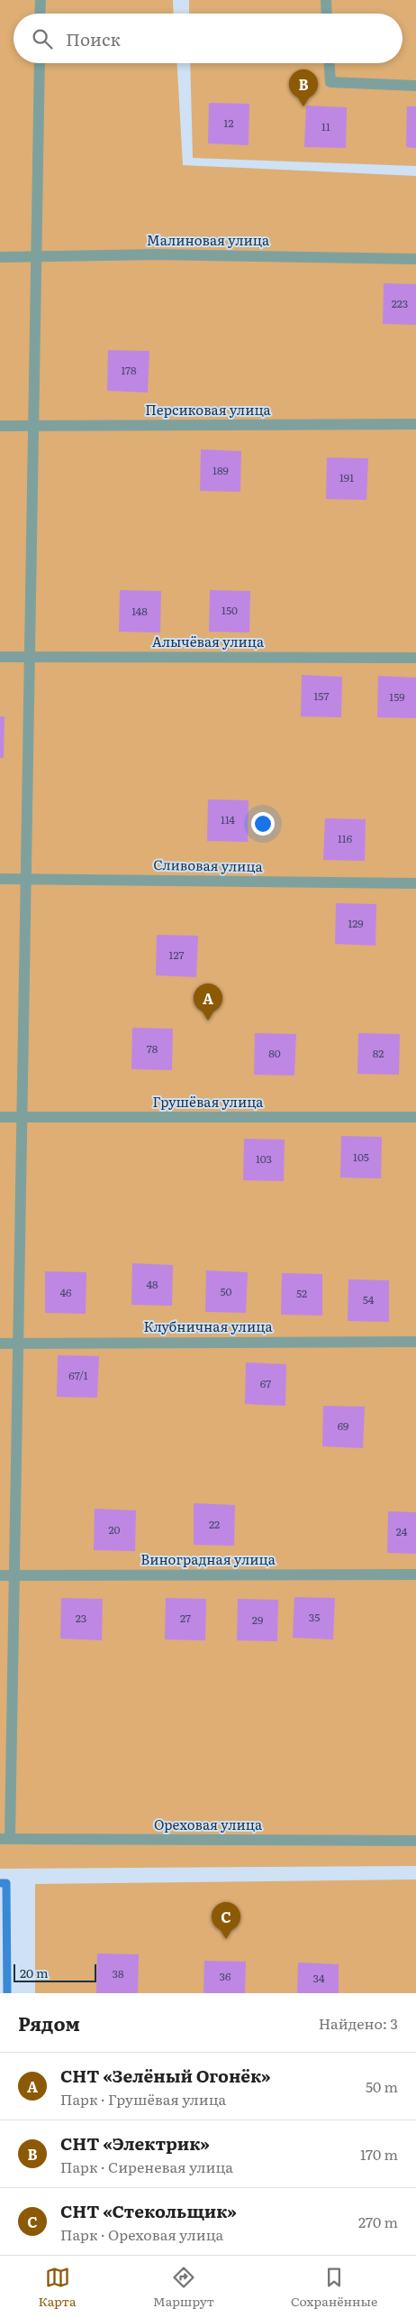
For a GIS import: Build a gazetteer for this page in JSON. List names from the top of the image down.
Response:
{
  "streets": {
    "street": [
      "Малиновая улица",
      "Персиковая улица",
      "Алычёвая улица",
      "Сливовая улица",
      "Грушёвая улица",
      "Клубничная улица",
      "Виноградная улица",
      "Ореховая улица"
    ]
  },
  "house_numbers": [
    "12",
    "11",
    "223",
    "178",
    "189",
    "191",
    "150",
    "148",
    "157",
    "159",
    "114",
    "116",
    "129",
    "127",
    "78",
    "80",
    "82",
    "105",
    "103",
    "48",
    "50",
    "46",
    "52",
    "54",
    "67/1",
    "67",
    "69",
    "22",
    "20",
    "24",
    "35",
    "23",
    "27",
    "29",
    "38",
    "36",
    "34"
  ],
  "scale_bar": "20 m",
  "page": {
    "search": "Поиск",
    "pins": ["B", "A", "C"],
    "scale": "20 m",
    "heading": ["Рядом", "Найдено: 3"],
    "list": [
      {
        "mark": "A",
        "name": "СНТ «Зелёный Огонёк»",
        "note": "Парк · Грушёвая улица",
        "value": "50 m"
      },
      {
        "mark": "B",
        "name": "СНТ «Электрик»",
        "note": "Парк · Сиреневая улица",
        "value": "170 m"
      },
      {
        "mark": "C",
        "name": "СНТ «Стекольщик»",
        "note": "Парк · Ореховая улица",
        "value": "270 m"
      }
    ],
    "nav": ["Карта", "Маршрут", "Сохранённые"]
  }
}
